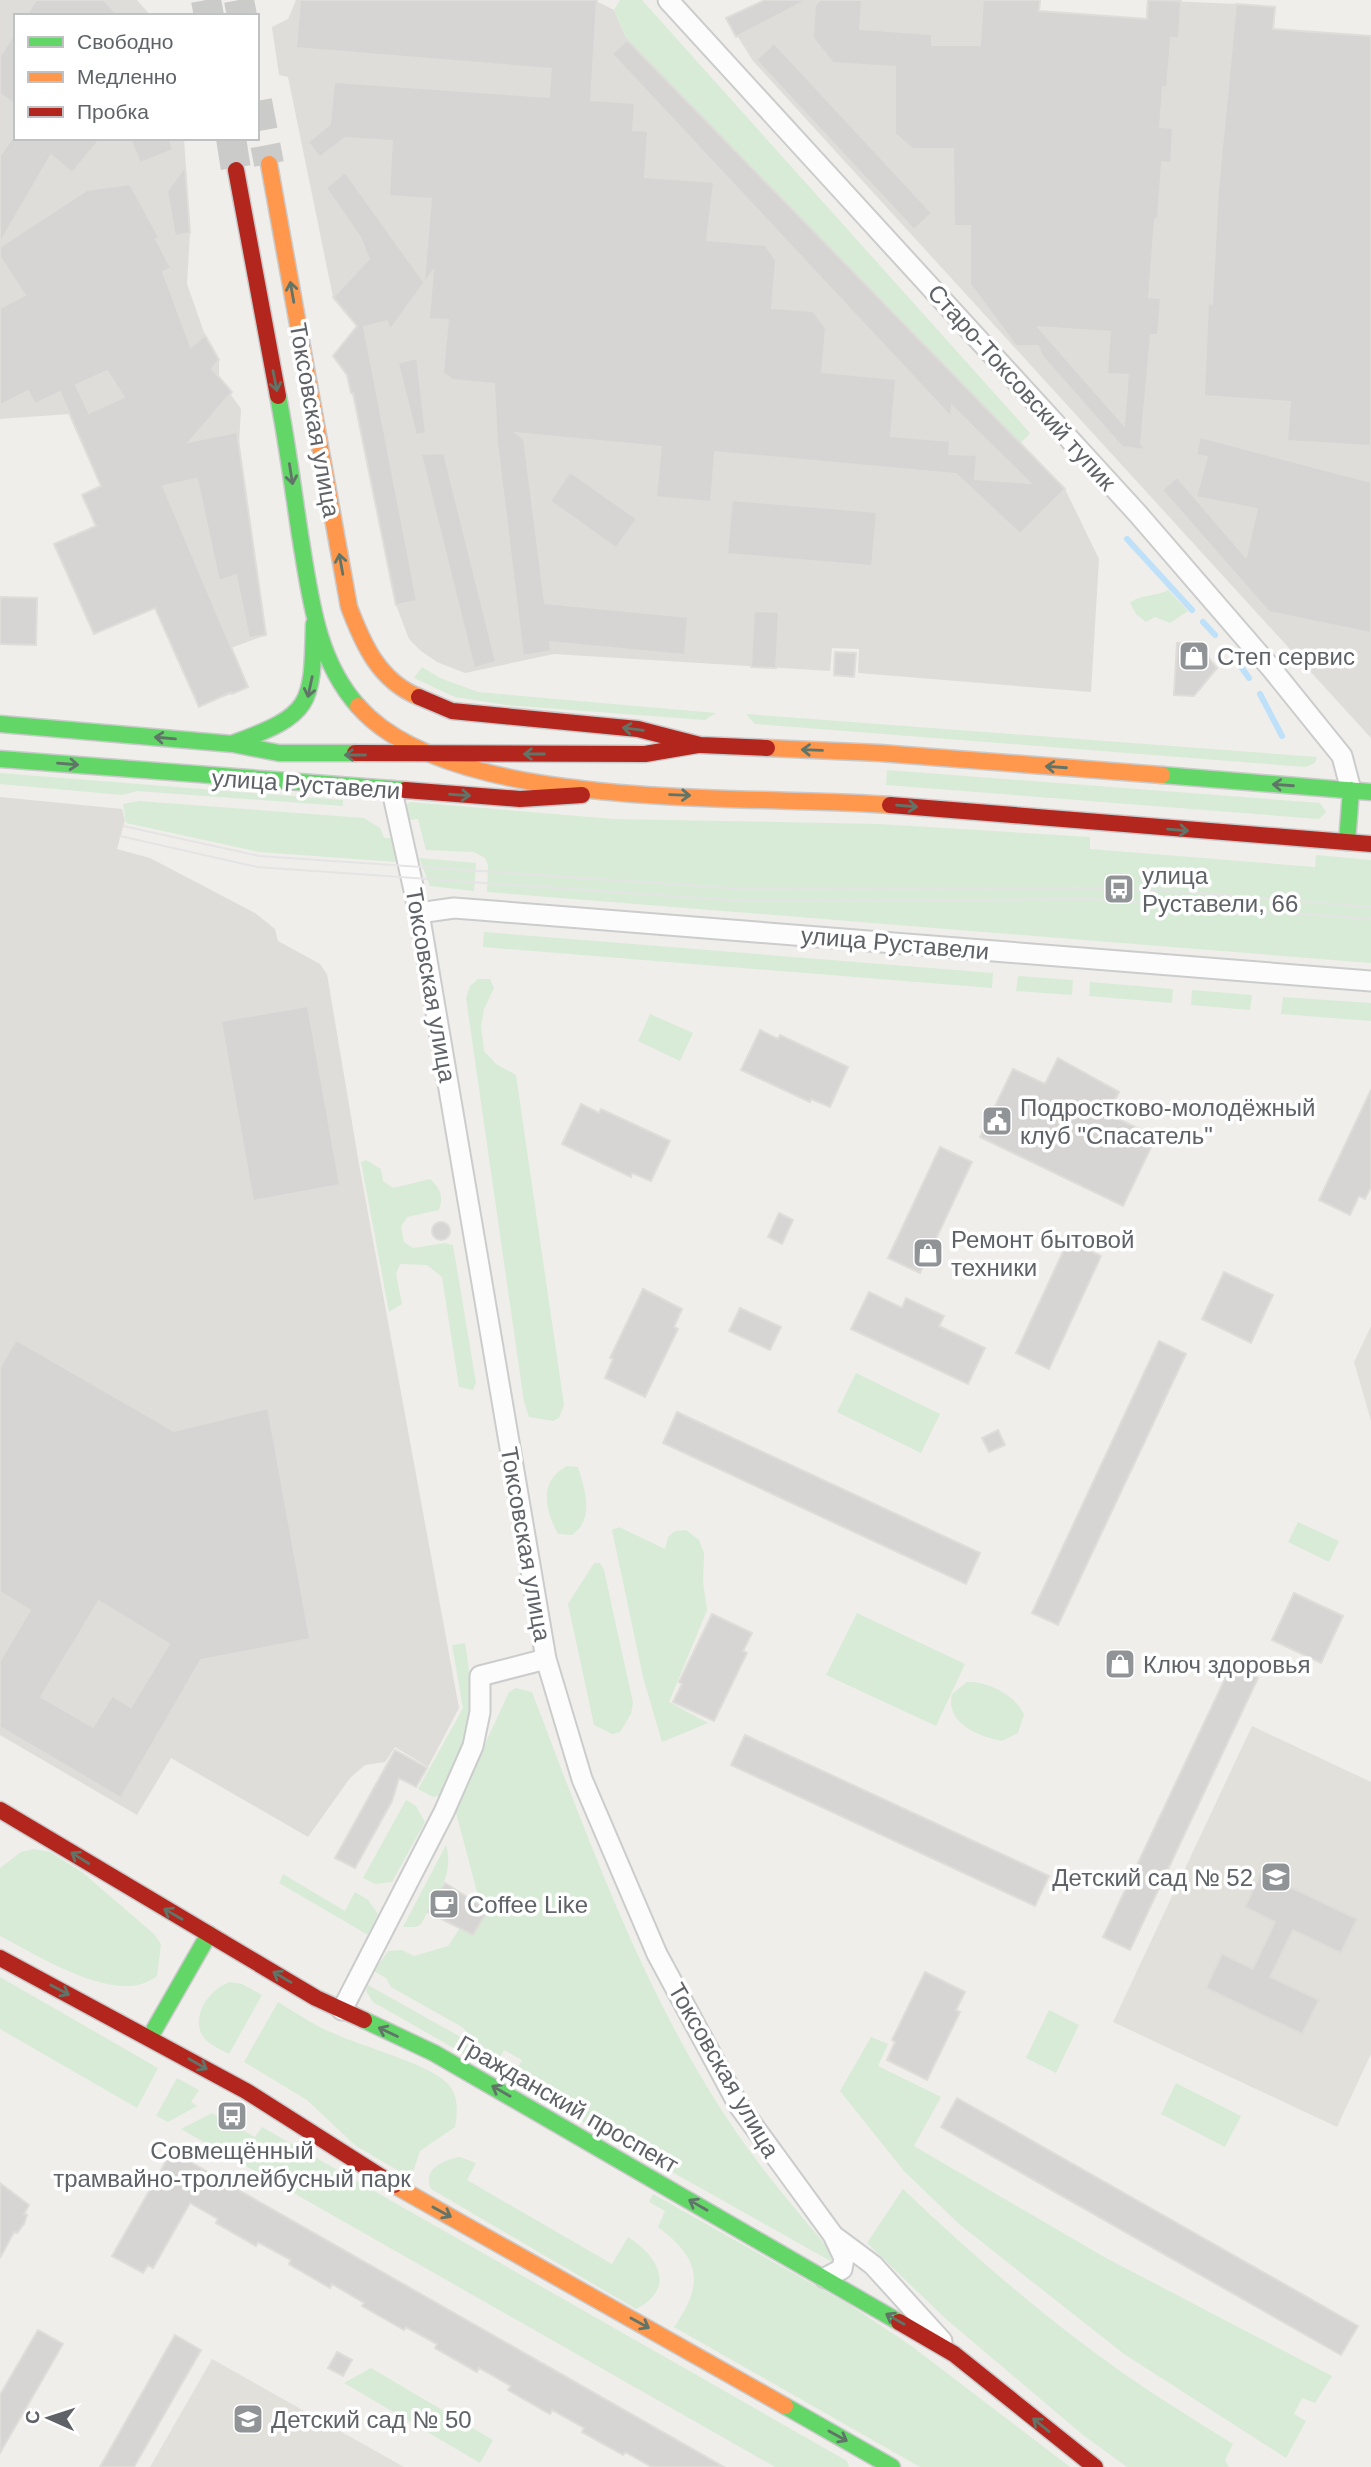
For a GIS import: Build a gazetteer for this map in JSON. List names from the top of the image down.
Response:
{
  "streets": {
    "main road": ["Токсовская улица", "улица Руставели", "Гражданский проспект"],
    "street": ["Старо-Токсовский тупик"]
  },
  "crossings": [
    ["Старо-Токсовский тупик", "улица Руставели"],
    ["Токсовская улица", "улица Руставели"],
    ["Токсовская улица", "Гражданский проспект"]
  ],
  "places": {
    "shop": ["Степ сервис", "Ремонт бытовой техники", "Ключ здоровья"],
    "bus stop": ["улица Руставели, 66", "Совмещённый трамвайно-троллейбусный парк"],
    "public building": ["Подростково-молодёжный клуб \"Спасатель\""],
    "school or university": ["Детский сад № 52", "Детский сад № 50"],
    "cafe": ["Coffee Like"]
  },
  "legend": ["Свободно", "Медленно", "Пробка"],
  "north": "left"
}
